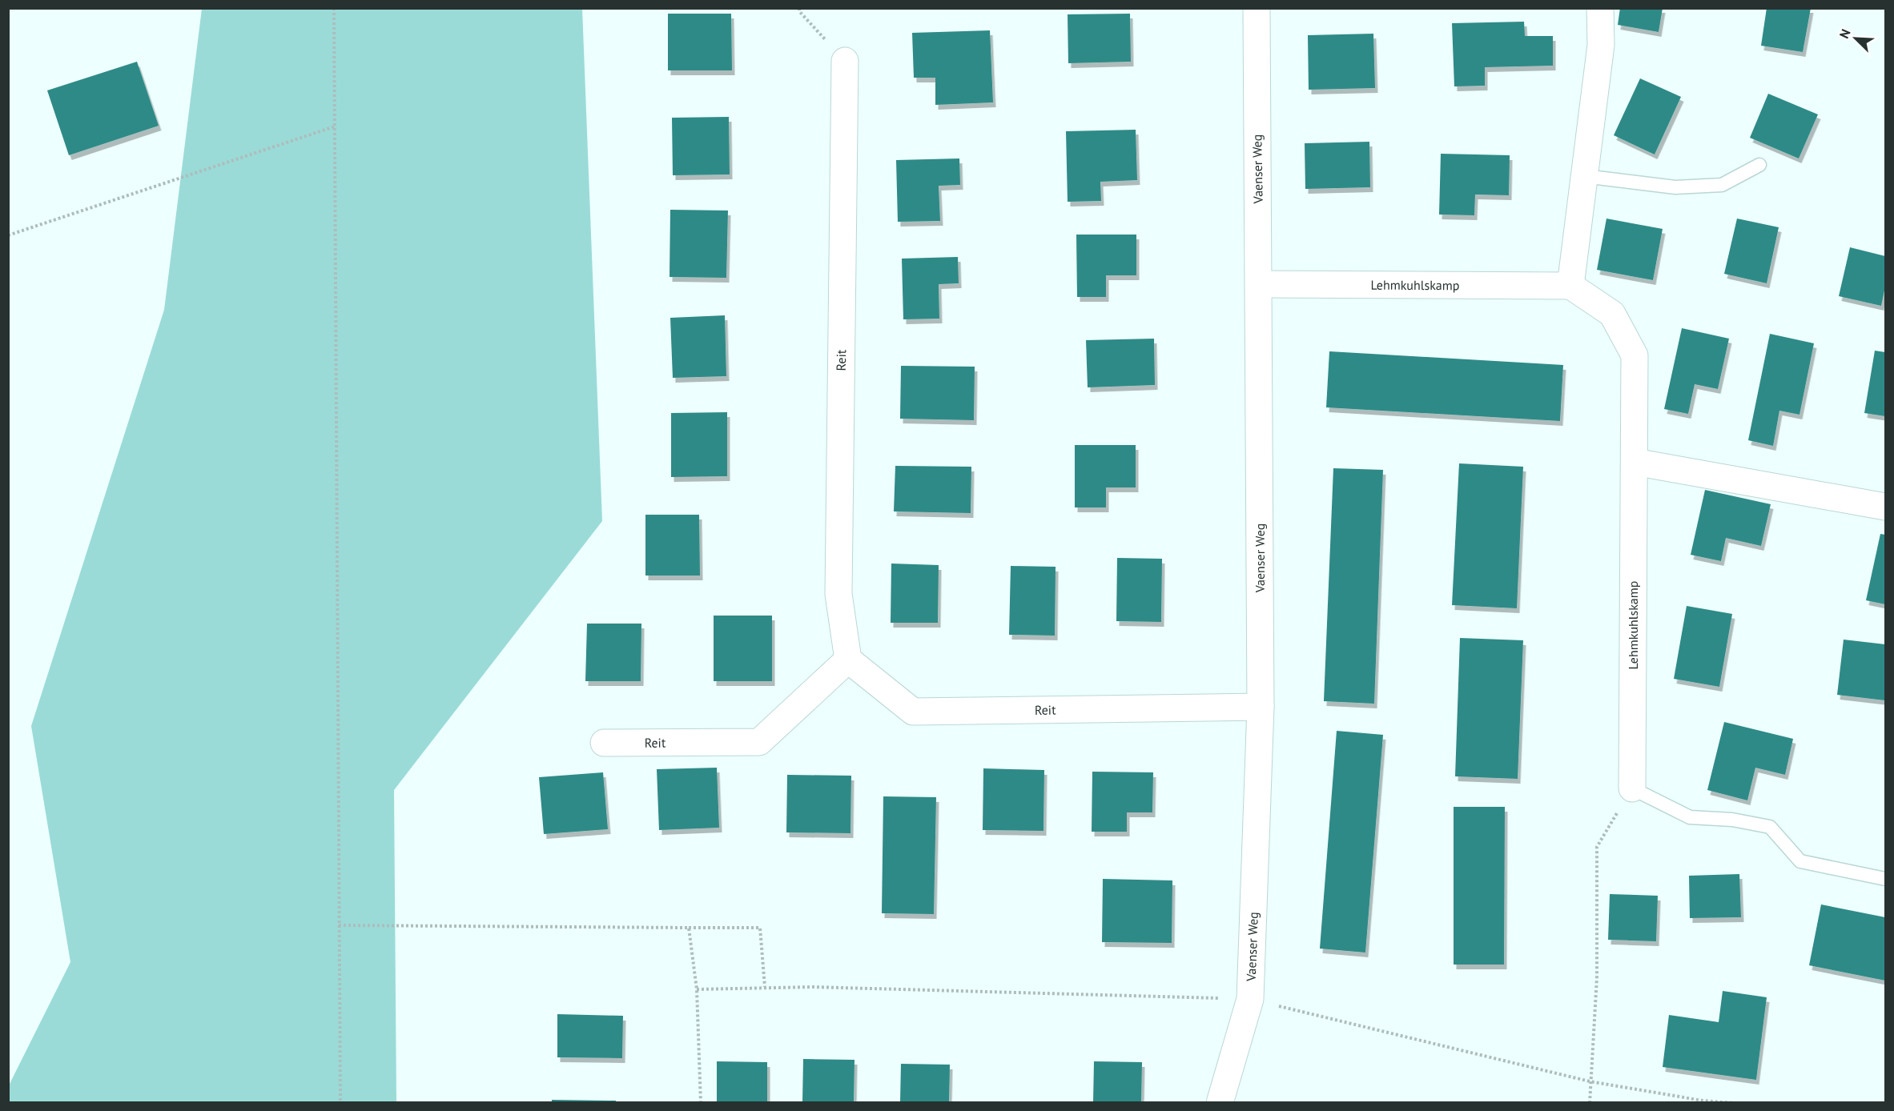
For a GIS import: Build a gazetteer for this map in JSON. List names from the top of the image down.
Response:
{
  "streets": {
    "street": ["Vaenser Weg", "Lehmkuhlskamp", "Reit"]
  },
  "crossings": [
    ["Vaenser Weg", "Lehmkuhlskamp"],
    ["Vaenser Weg", "Reit"]
  ],
  "north": "top left"
}
